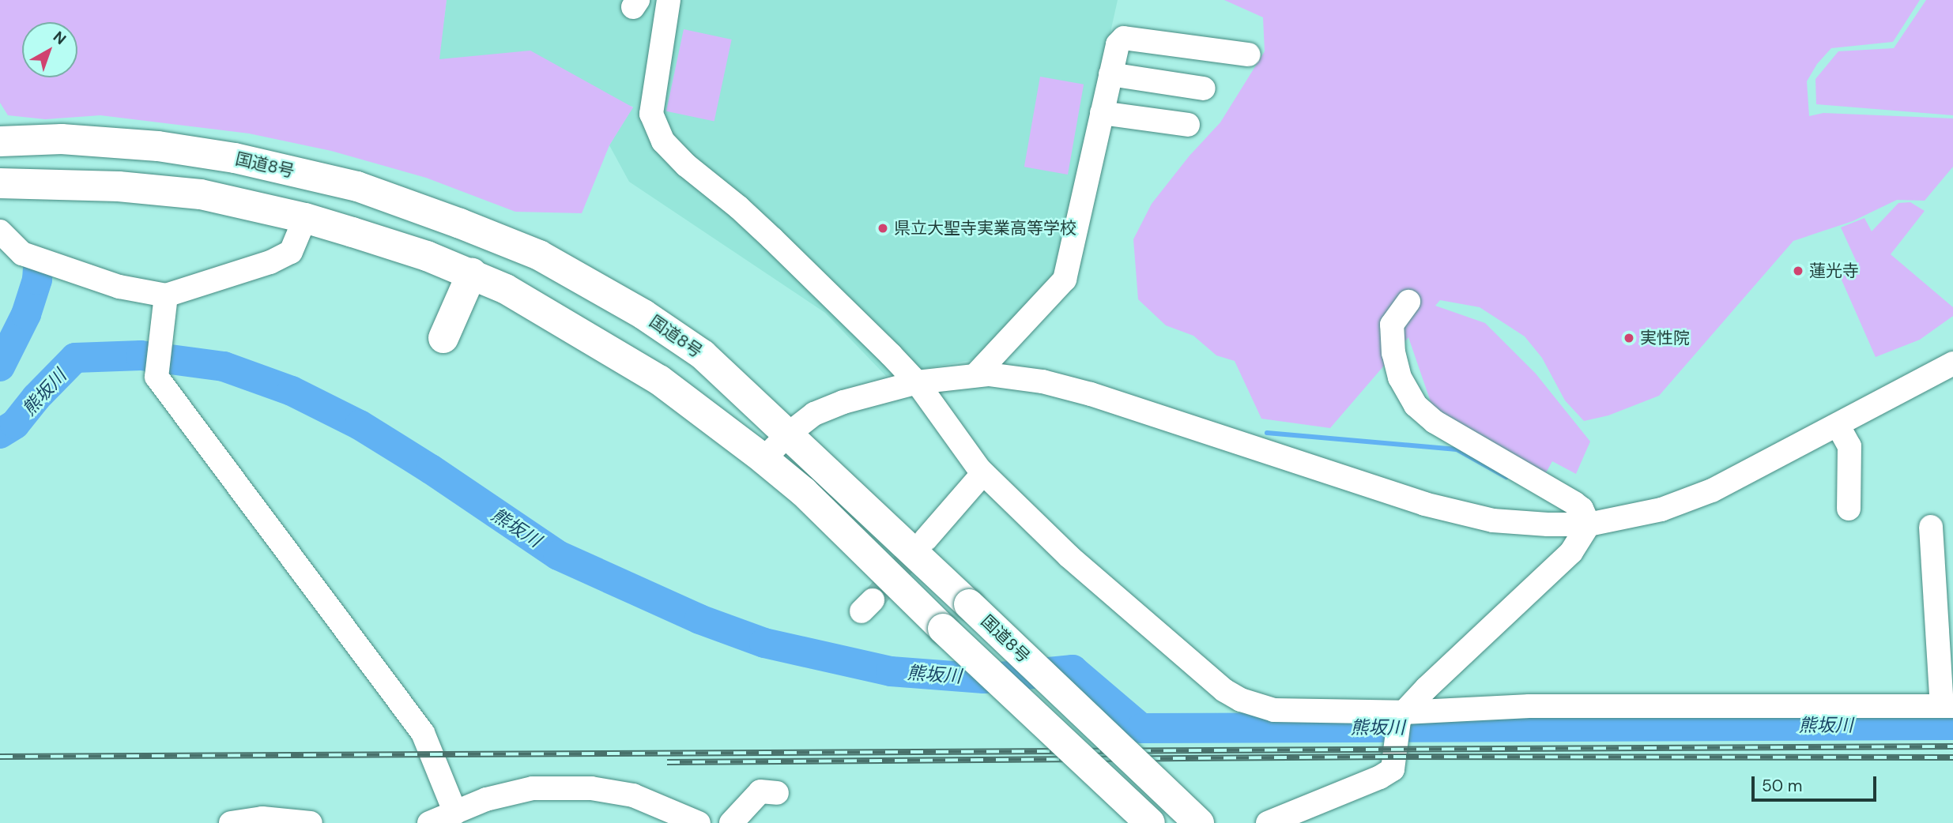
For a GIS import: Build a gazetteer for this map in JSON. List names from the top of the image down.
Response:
{
  "streets": {
    "highway": ["国道8号"]
  },
  "water": ["熊坂川"],
  "places": ["県立大聖寺実業高等学校", "蓮光寺", "実性院"],
  "scale_bar": "50 m",
  "north": "top right"
}
